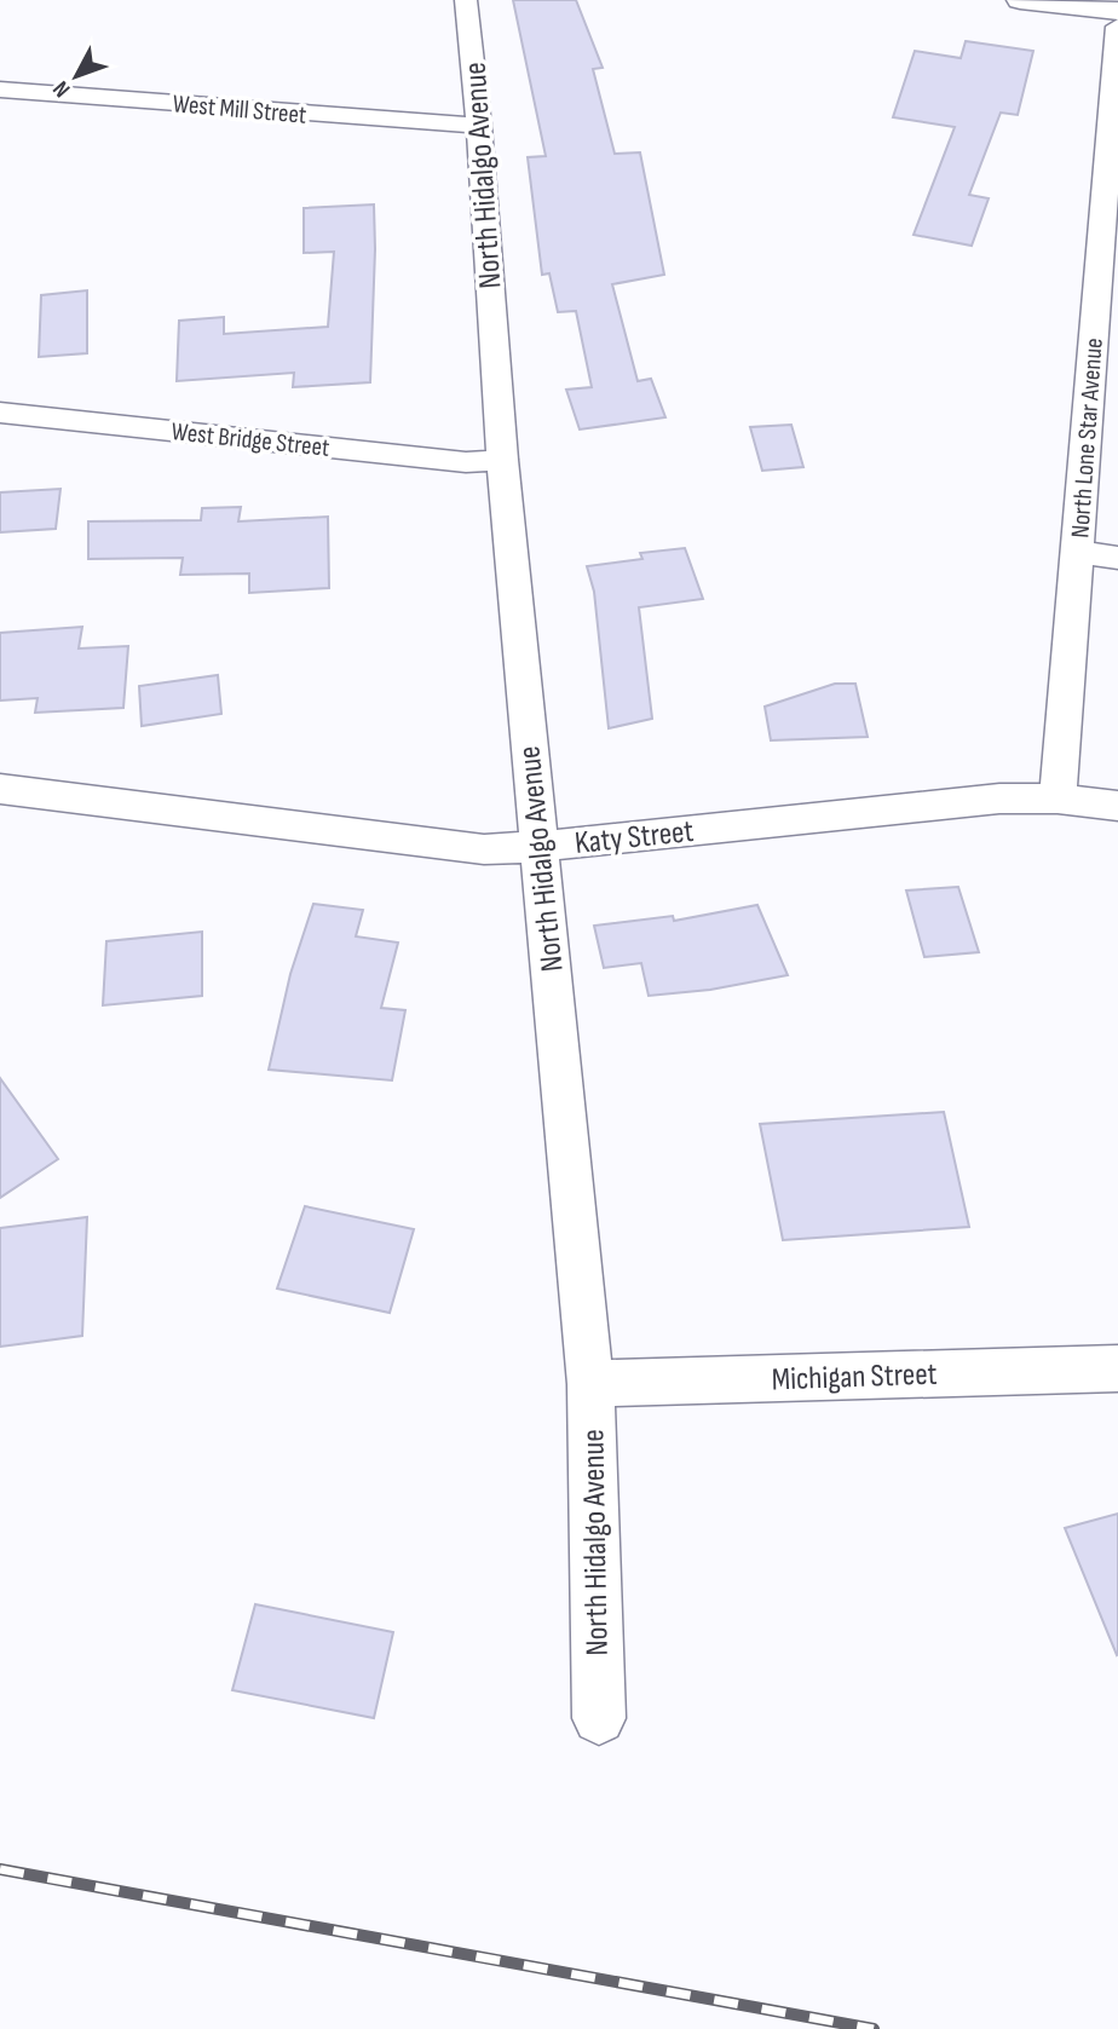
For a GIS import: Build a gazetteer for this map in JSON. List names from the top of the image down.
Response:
{
  "streets": {
    "street": [
      "West Mill Street",
      "North Hidalgo Avenue",
      "North Lone Star Avenue",
      "West Bridge Street",
      "Katy Street",
      "Michigan Street"
    ]
  },
  "crossings": [
    ["West Mill Street", "North Hidalgo Avenue"],
    ["North Hidalgo Avenue", "West Bridge Street"],
    ["North Hidalgo Avenue", "Katy Street"],
    ["North Hidalgo Avenue", "Michigan Street"],
    ["North Lone Star Avenue", "Katy Street"]
  ],
  "north": "bottom left"
}
